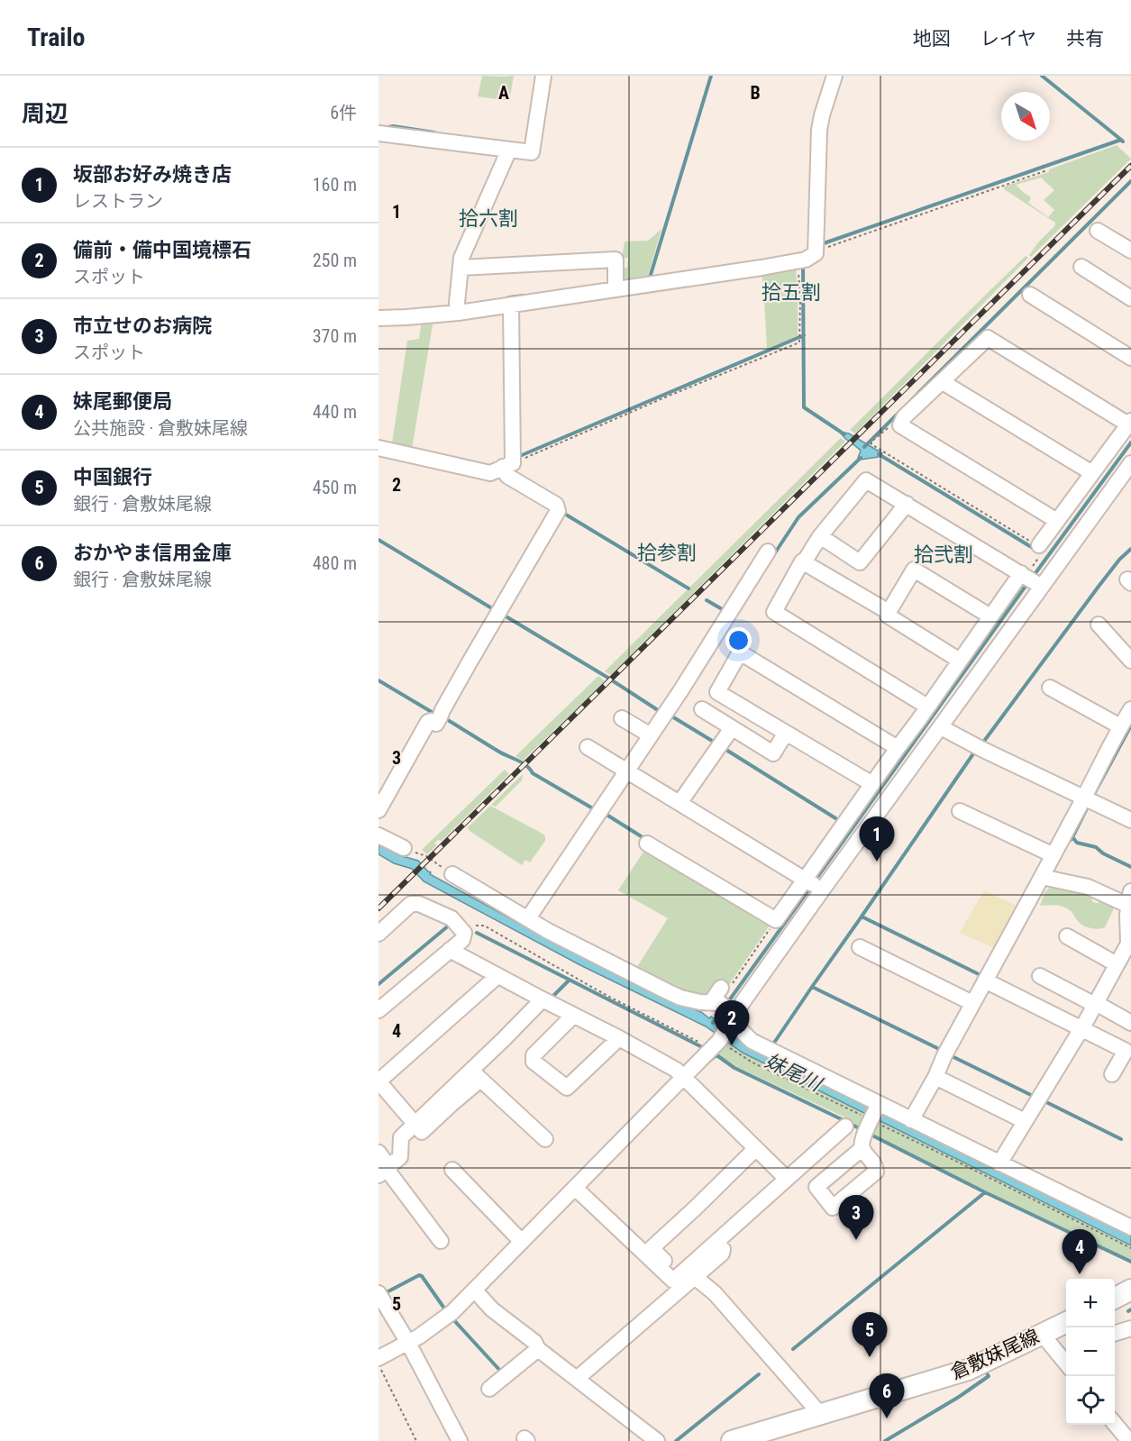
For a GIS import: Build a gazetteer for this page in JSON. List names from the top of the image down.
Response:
{
  "streets": {
    "main road": ["倉敷妹尾線"]
  },
  "districts": [
    "拾六割",
    "拾五割",
    "拾参割",
    "拾弐割"
  ],
  "water": ["妹尾川"],
  "north": "bottom right",
  "page": {
    "header": "Trailo",
    "nav": ["地図", "レイヤ", "共有"],
    "heading": ["周辺", "6件"],
    "list": [
      {
        "mark": "1",
        "name": "坂部お好み焼き店",
        "note": "レストラン",
        "value": "160 m"
      },
      {
        "mark": "2",
        "name": "備前・備中国境標石",
        "note": "スポット",
        "value": "250 m"
      },
      {
        "mark": "3",
        "name": "市立せのお病院",
        "note": "スポット",
        "value": "370 m"
      },
      {
        "mark": "4",
        "name": "妹尾郵便局",
        "note": "公共施設 · 倉敷妹尾線",
        "value": "440 m"
      },
      {
        "mark": "5",
        "name": "中国銀行",
        "note": "銀行 · 倉敷妹尾線",
        "value": "450 m"
      },
      {
        "mark": "6",
        "name": "おかやま信用金庫",
        "note": "銀行 · 倉敷妹尾線",
        "value": "480 m"
      }
    ],
    "pins": [
      "1",
      "2",
      "3",
      "4",
      "5",
      "6"
    ],
    "map_buttons": ["+", "−"]
  },
  "grid": {
    "columns": ["A", "B"],
    "rows": [
      "1",
      "2",
      "3",
      "4",
      "5"
    ]
  }
}
